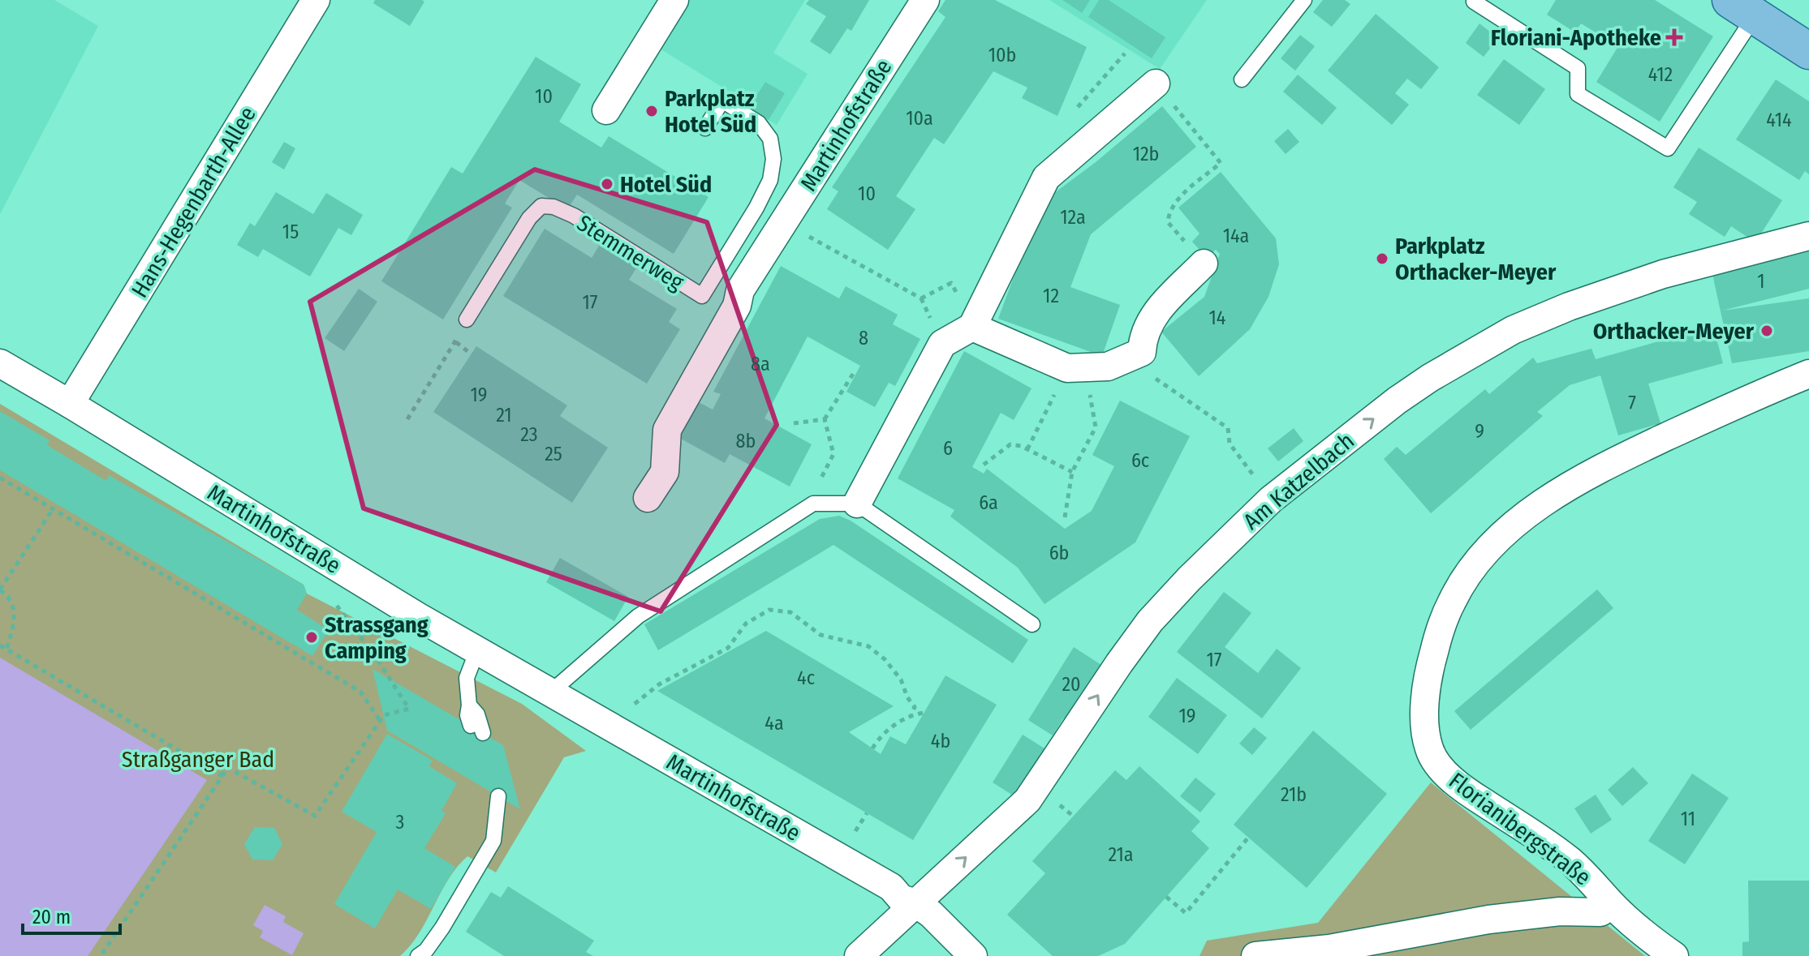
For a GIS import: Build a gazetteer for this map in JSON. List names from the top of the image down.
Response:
{
  "streets": {
    "street": [
      "Martinhofstraße",
      "Hans-Hegenbarth-Allee",
      "Am Katzelbach",
      "Florianibergstraße"
    ],
    "lane": ["Stemmerweg"]
  },
  "crossings": [
    ["Martinhofstraße", "Hans-Hegenbarth-Allee"],
    ["Martinhofstraße", "Am Katzelbach"]
  ],
  "one_way": ["Am Katzelbach"],
  "parks": ["Straßganger Bad"],
  "places": {
    "health": ["Floriani-Apotheke"],
    "other": [
      "Parkplatz Hotel Süd",
      "Hotel Süd",
      "Parkplatz Orthacker-Meyer",
      "Orthacker-Meyer",
      "Strassgang Camping"
    ]
  },
  "house_numbers": [
    "10b",
    "412",
    "10",
    "10a",
    "414",
    "12b",
    "10",
    "12a",
    "15",
    "14a",
    "1",
    "12",
    "17",
    "14",
    "8",
    "8a",
    "19",
    "7",
    "21",
    "9",
    "23",
    "8b",
    "6",
    "25",
    "6c",
    "6a",
    "6b",
    "17",
    "4c",
    "20",
    "19",
    "4a",
    "4b",
    "21b",
    "11",
    "3",
    "21a"
  ],
  "scale_bar": "20 m"
}
